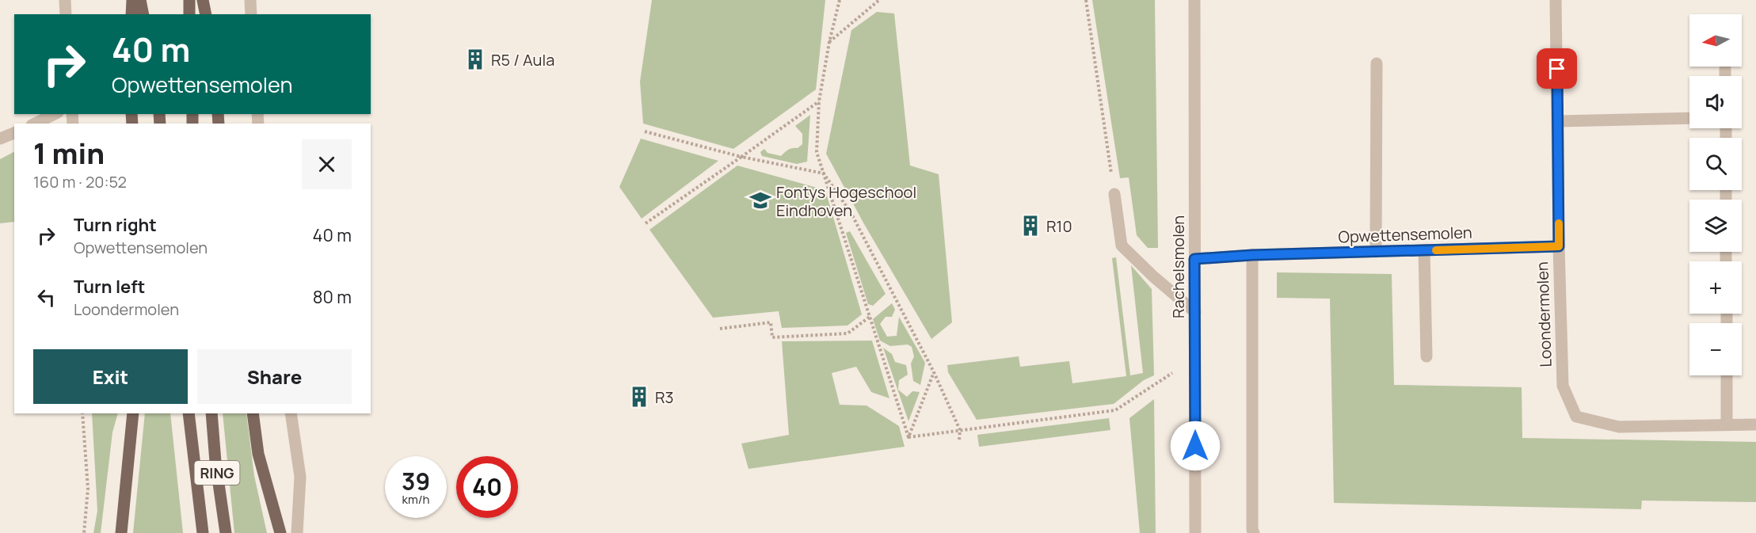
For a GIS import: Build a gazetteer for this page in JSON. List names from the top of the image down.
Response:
{
  "streets": {
    "main road": ["RING"],
    "street": ["Opwettensemolen", "Rachelsmolen", "Loondermolen"]
  },
  "crossings": [
    ["Opwettensemolen", "Rachelsmolen"],
    ["Opwettensemolen", "Loondermolen"]
  ],
  "places": {
    "building": ["R5 / Aula", "R10", "R3"],
    "school or university": ["Fontys Hogeschool Eindhoven"]
  },
  "north": "left",
  "page": {
    "map_buttons": ["+", "−"],
    "turn": ["40 m", "Opwettensemolen"],
    "heading": ["1 min", "160 m · 20:52"],
    "list": [
      {
        "name": "Turn right",
        "note": "Opwettensemolen",
        "value": "40 m"
      },
      {
        "name": "Turn left",
        "note": "Loondermolen",
        "value": "80 m"
      }
    ],
    "buttons": ["Exit", "Share"],
    "speed": "39 km/h",
    "limit": "40"
  }
}
